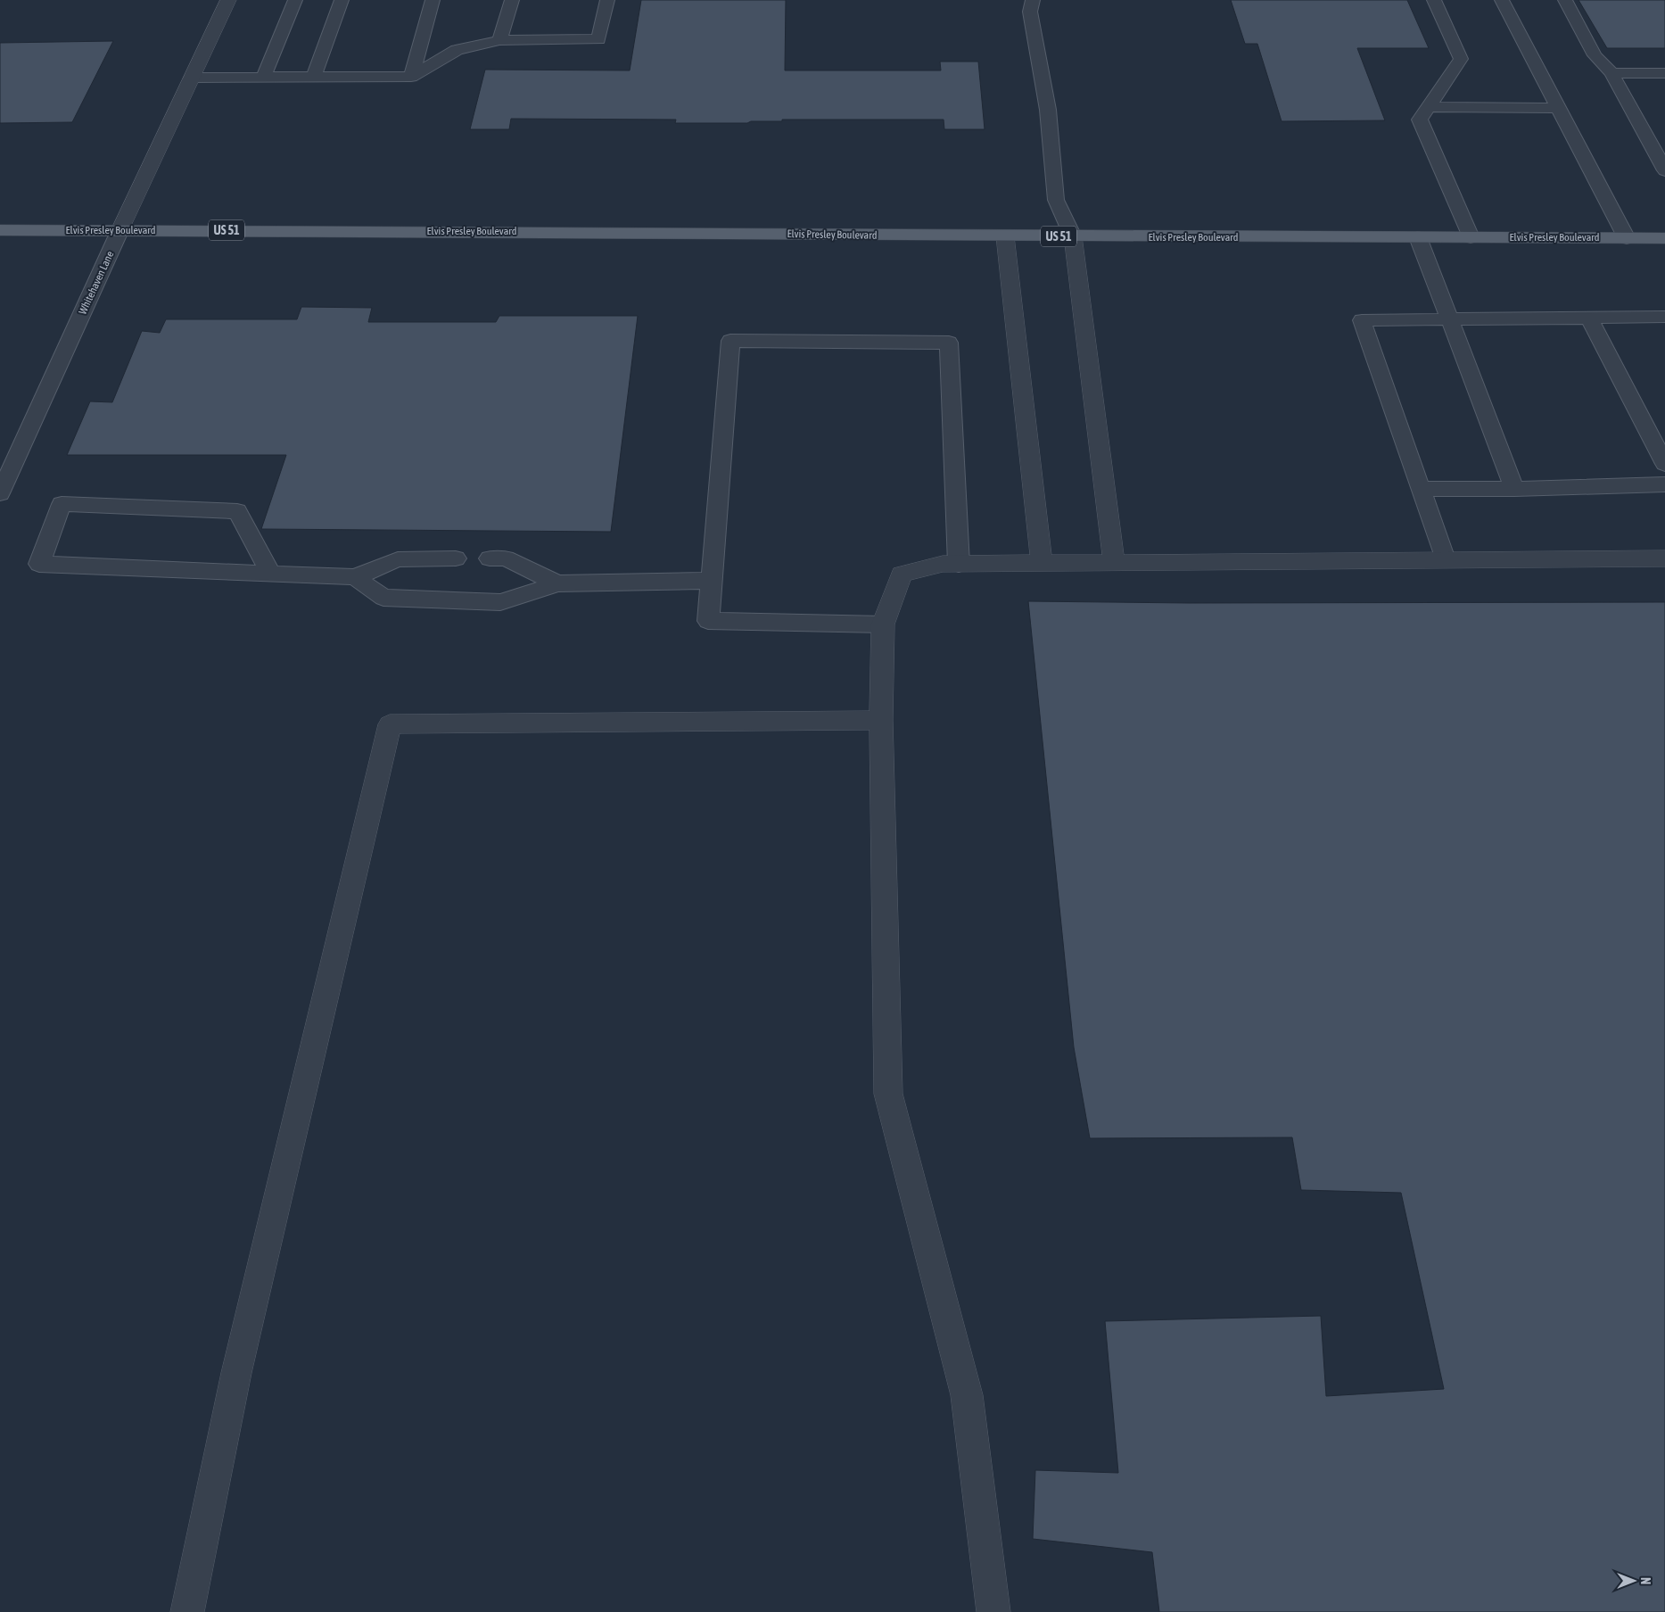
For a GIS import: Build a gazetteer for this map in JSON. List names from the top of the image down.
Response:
{
  "streets": {
    "main road": ["Elvis Presley Boulevard", "US 51"],
    "street": ["Whitehaven Lane"]
  },
  "crossings": [
    ["Elvis Presley Boulevard", "Whitehaven Lane"]
  ],
  "north": "right"
}
